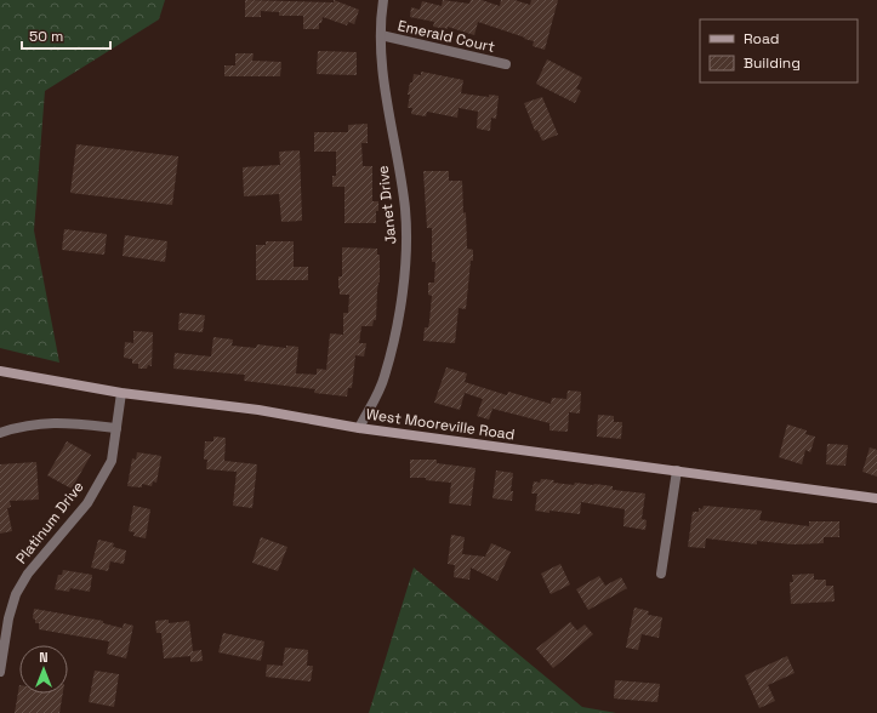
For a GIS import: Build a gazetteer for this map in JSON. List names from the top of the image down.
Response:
{
  "streets": {
    "main road": ["West Mooreville Road"],
    "street": ["Emerald Court", "Janet Drive", "Platinum Drive"]
  },
  "crossings": [
    ["Emerald Court", "Janet Drive"],
    ["Janet Drive", "West Mooreville Road"],
    ["West Mooreville Road", "Platinum Drive"]
  ],
  "legend": ["Road", "Building"],
  "scale_bar": "50 m",
  "north": "top"
}
